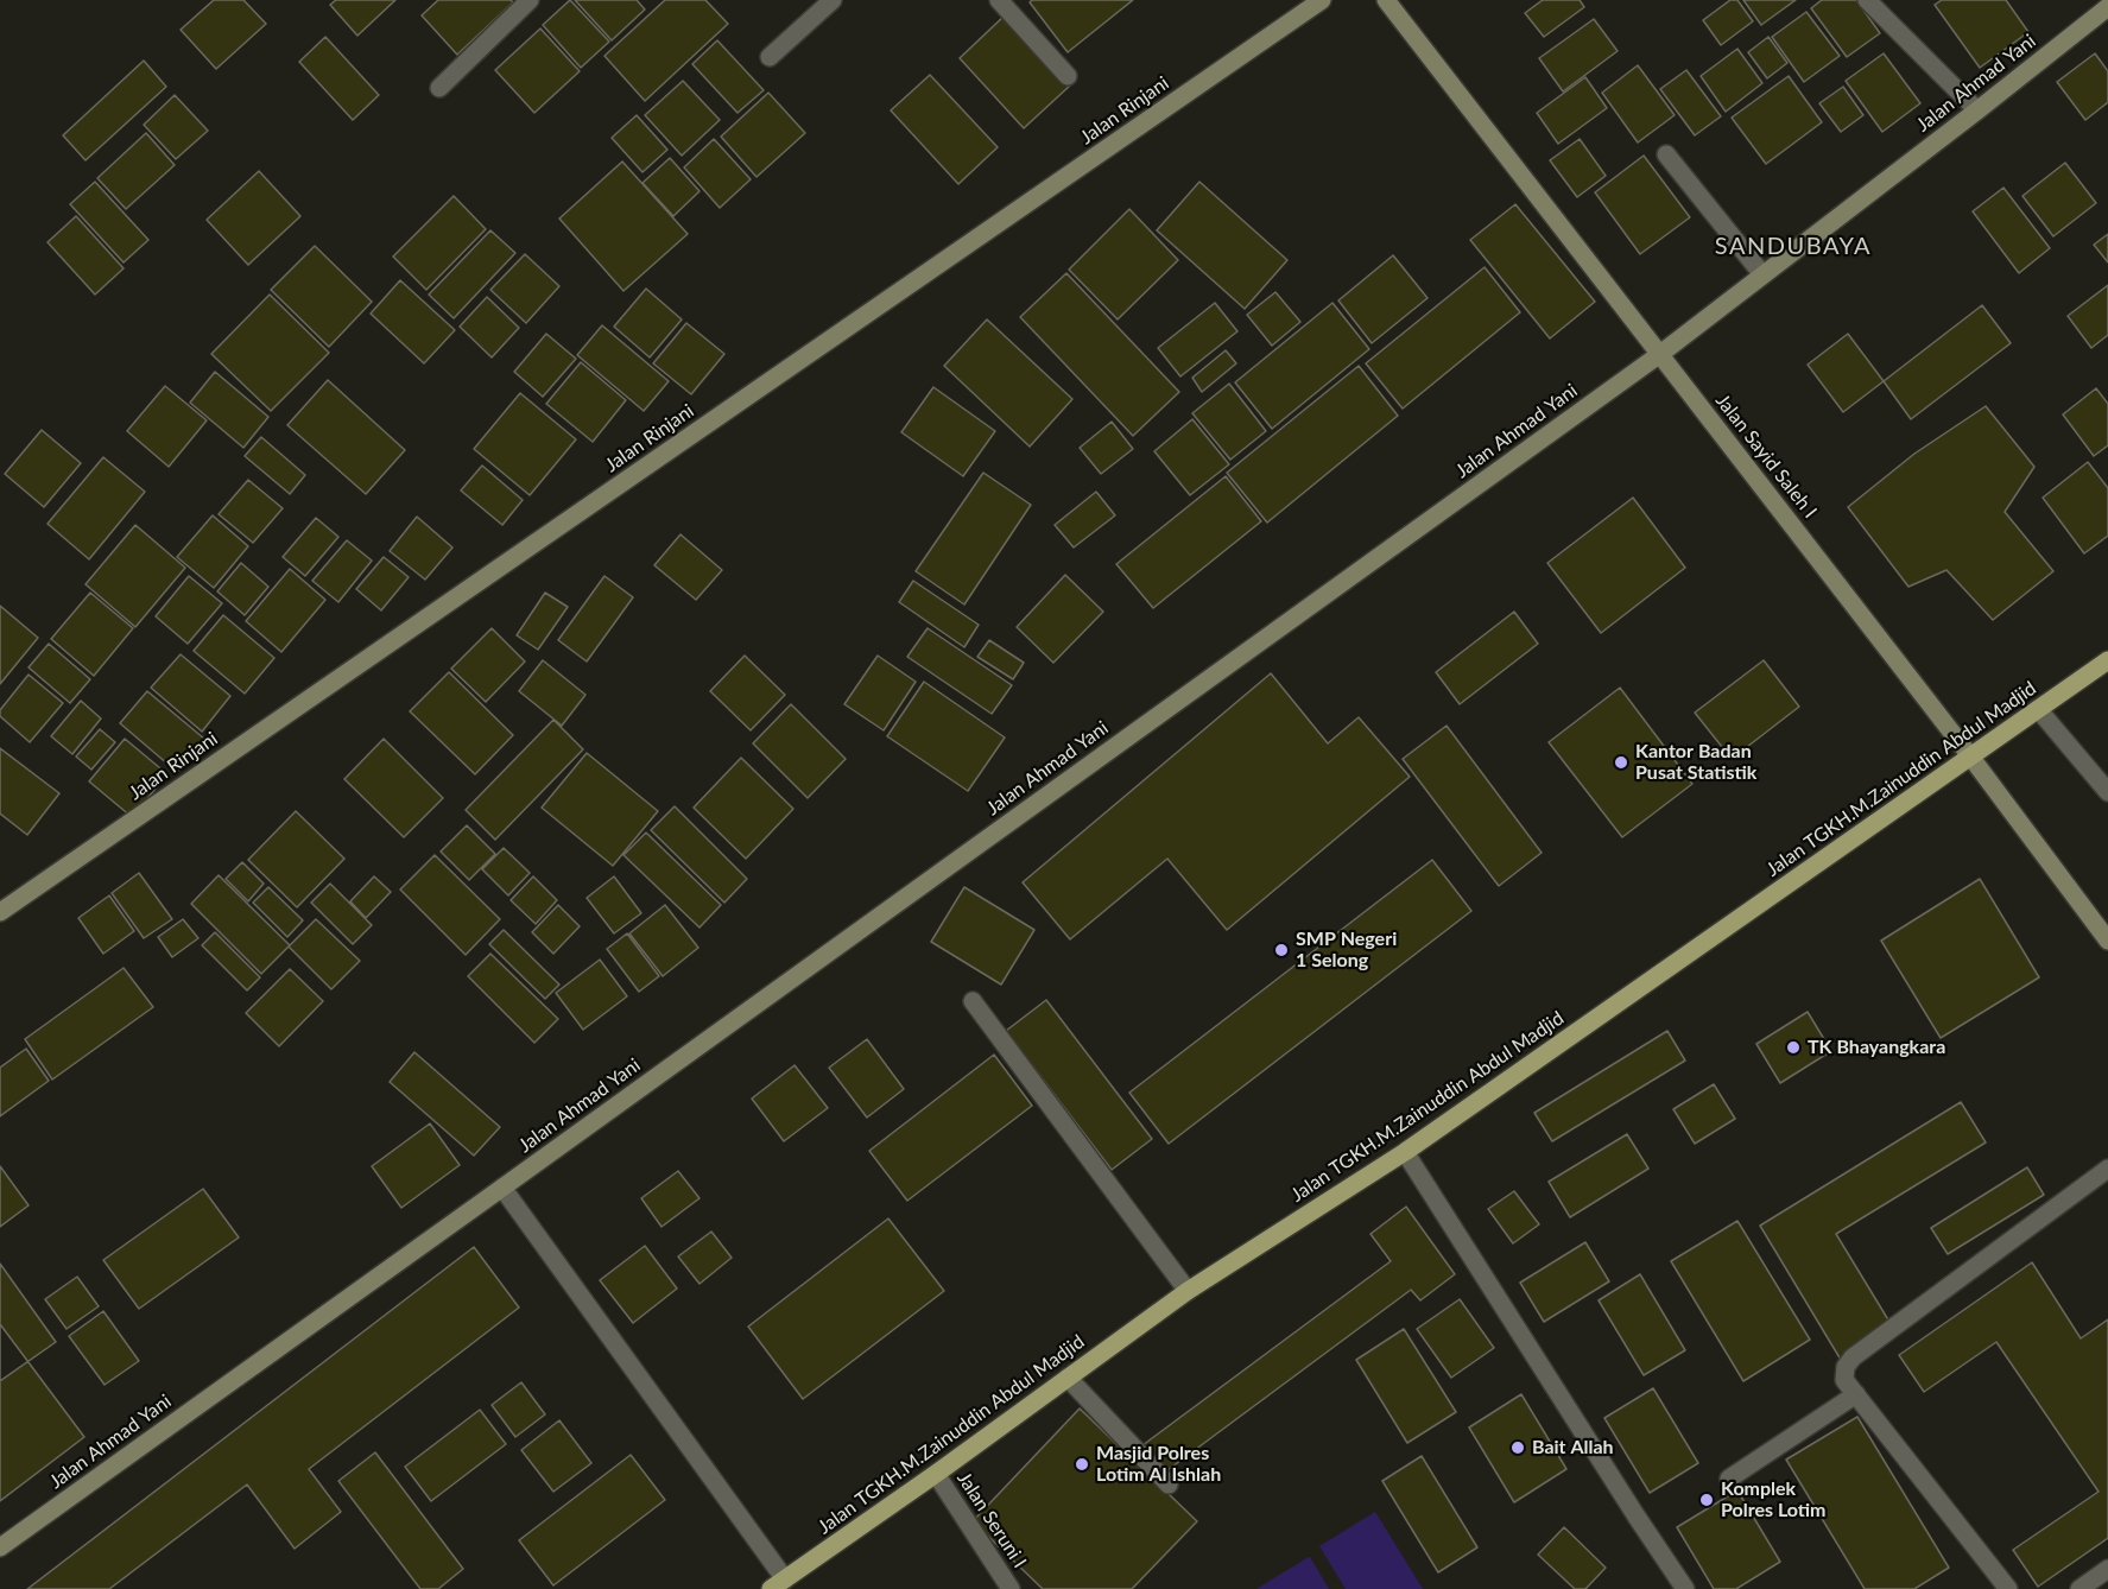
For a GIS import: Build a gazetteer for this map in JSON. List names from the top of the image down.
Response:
{
  "streets": {
    "main road": ["Jalan TGKH.M.Zainuddin Abdul Madjid"],
    "street": [
      "Jalan Ahmad Yani",
      "Jalan Rinjani",
      "Jalan Sayid Saleh I",
      "Jalan Seruni I"
    ]
  },
  "crossings": [
    ["Jalan Ahmad Yani", "Jalan Sayid Saleh I"],
    ["Jalan Sayid Saleh I", "Jalan TGKH.M.Zainuddin Abdul Madjid"],
    ["Jalan TGKH.M.Zainuddin Abdul Madjid", "Jalan Seruni I"]
  ],
  "districts": ["SANDUBAYA"],
  "places": [
    "Kantor Badan Pusat Statistik",
    "SMP Negeri 1 Selong",
    "TK Bhayangkara",
    "Bait Allah",
    "Masjid Polres Lotim Al Ishlah",
    "Komplek Polres Lotim"
  ]
}
